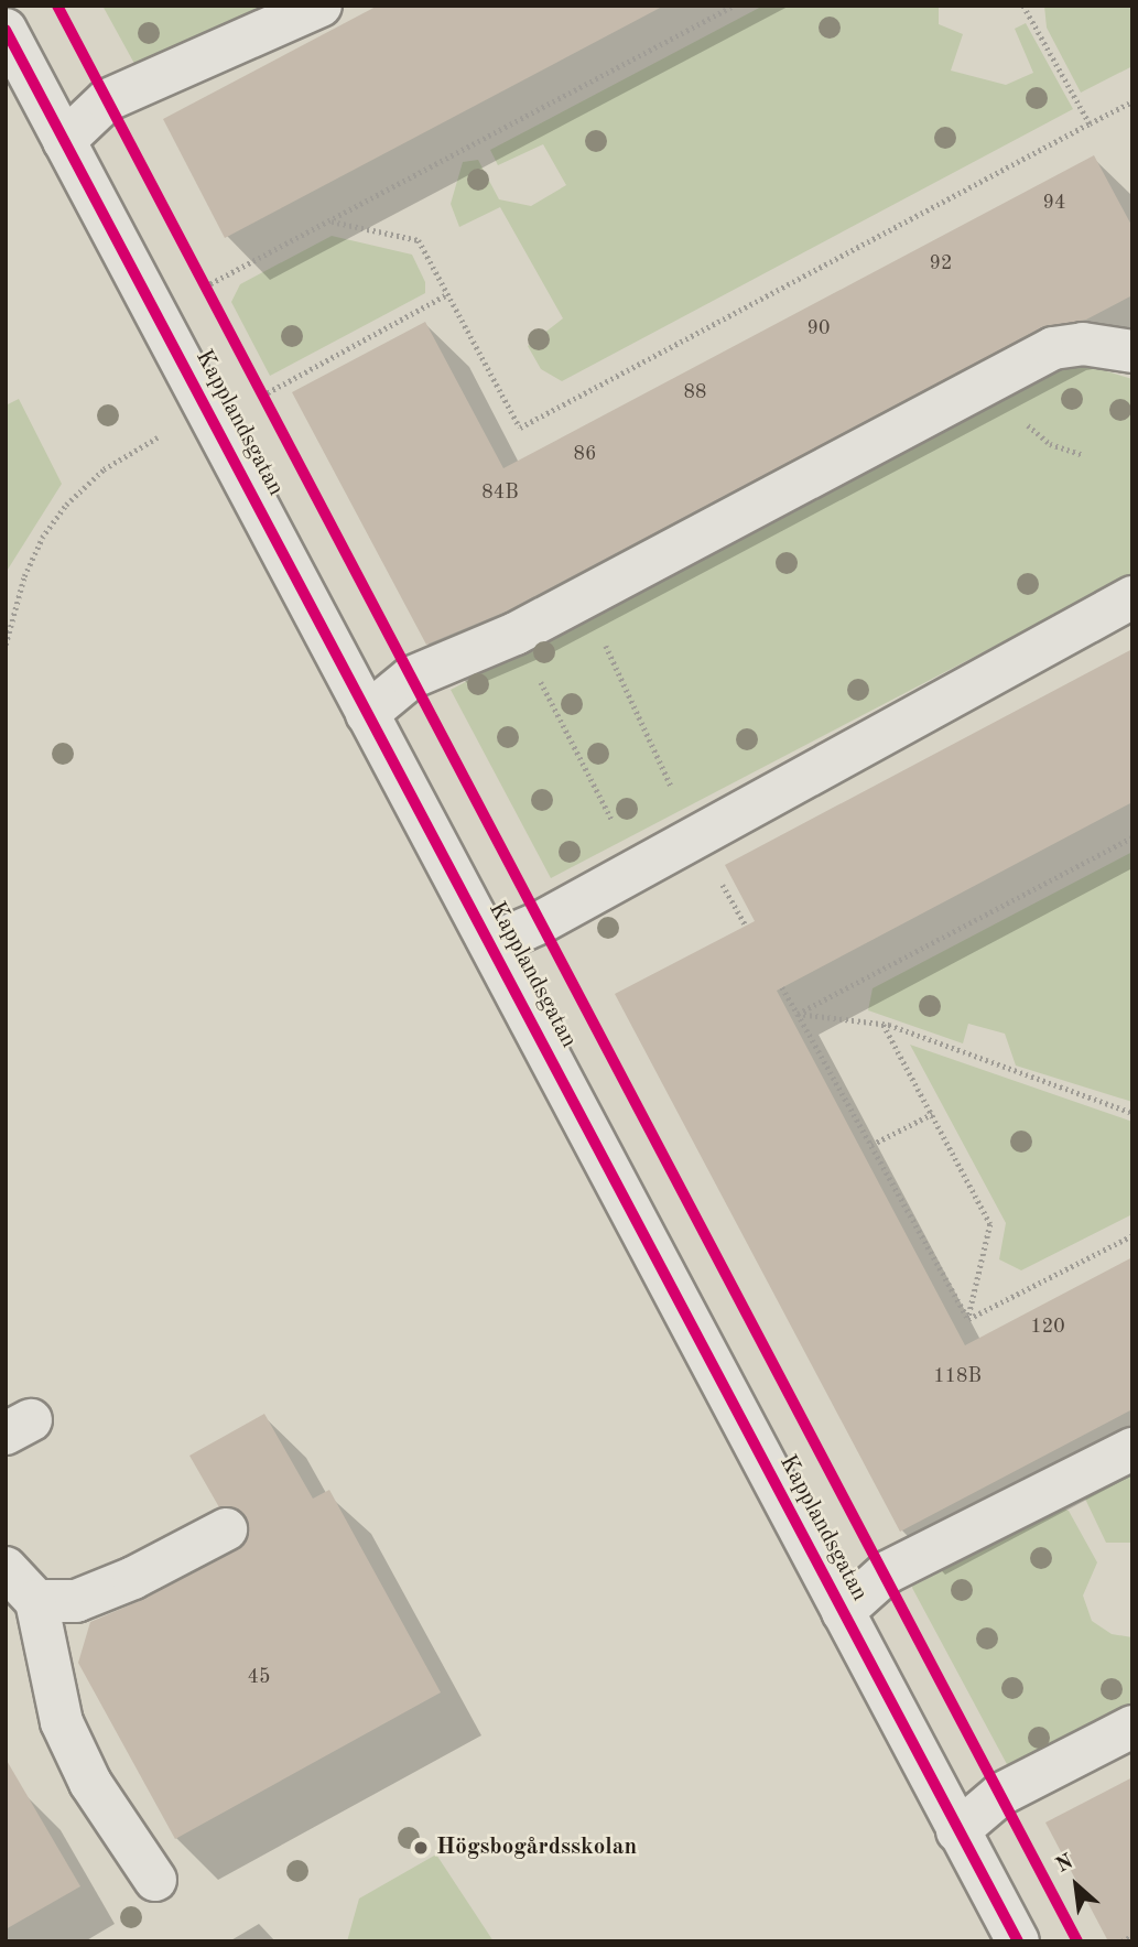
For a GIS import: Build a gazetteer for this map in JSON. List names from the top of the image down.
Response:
{
  "streets": {
    "street": ["Kapplandsgatan"]
  },
  "places": ["Högsbogårdsskolan"],
  "house_numbers": [
    "94",
    "92",
    "90",
    "88",
    "86",
    "84B",
    "120",
    "118B",
    "45"
  ],
  "north": "top left"
}
